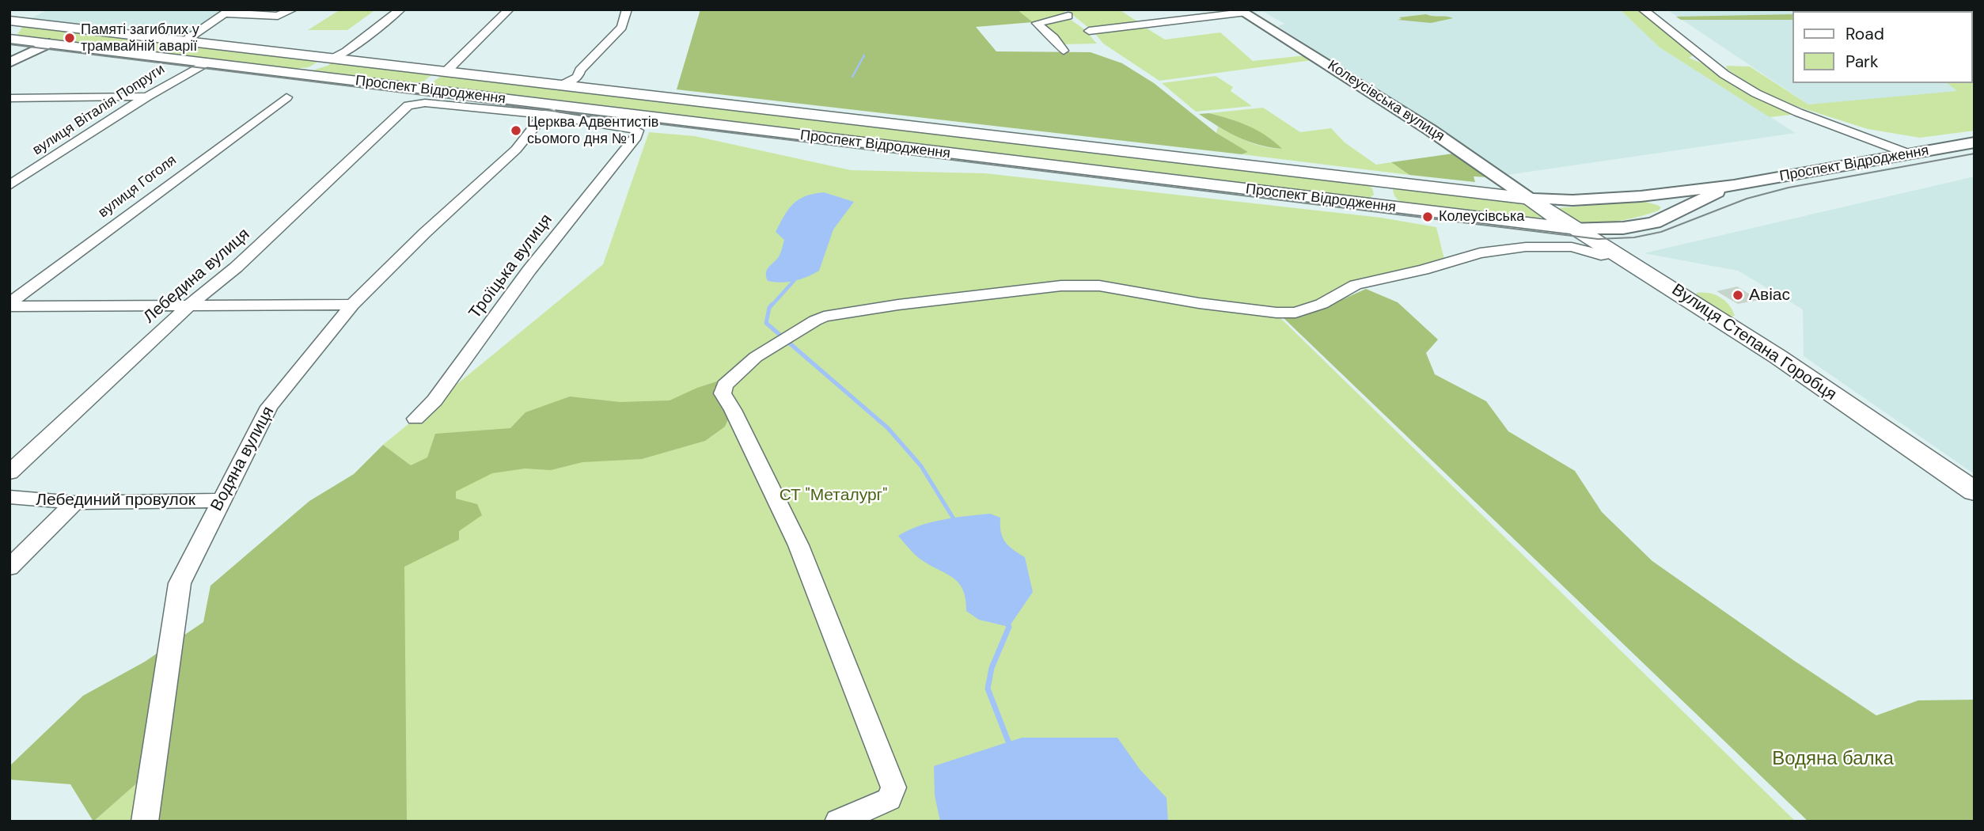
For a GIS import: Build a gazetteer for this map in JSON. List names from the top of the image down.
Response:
{
  "streets": {
    "main road": ["Проспект Відродження", "Вулиця Степана Горобця"],
    "street": [
      "Колеусівська вулиця",
      "вулиця Віталія Попруги",
      "вулиця Гоголя",
      "Троїцька вулиця",
      "Лебедина вулиця",
      "Водяна вулиця",
      "Лебединий провулок"
    ]
  },
  "crossings": [
    ["Проспект Відродження", "Колеусівська вулиця"],
    ["Проспект Відродження", "вулиця Віталія Попруги"],
    ["Проспект Відродження", "Вулиця Степана Горобця"],
    ["Проспект Відродження", "Водяна вулиця"],
    ["Колеусівська вулиця", "Вулиця Степана Горобця"],
    ["Троїцька вулиця", "Лебедина вулиця"],
    ["Троїцька вулиця", "Водяна вулиця"],
    ["Лебедина вулиця", "Водяна вулиця"],
    ["Водяна вулиця", "Лебединий провулок"]
  ],
  "parks": ["СТ \"Металург\"", "Водяна балка"],
  "places": [
    "Памяті загиблих у трамвайній аварії",
    "Церква Адвентистів сьомого дня № 1",
    "Колеусівська",
    "Авіас"
  ],
  "legend": ["Road", "Park"]
}
